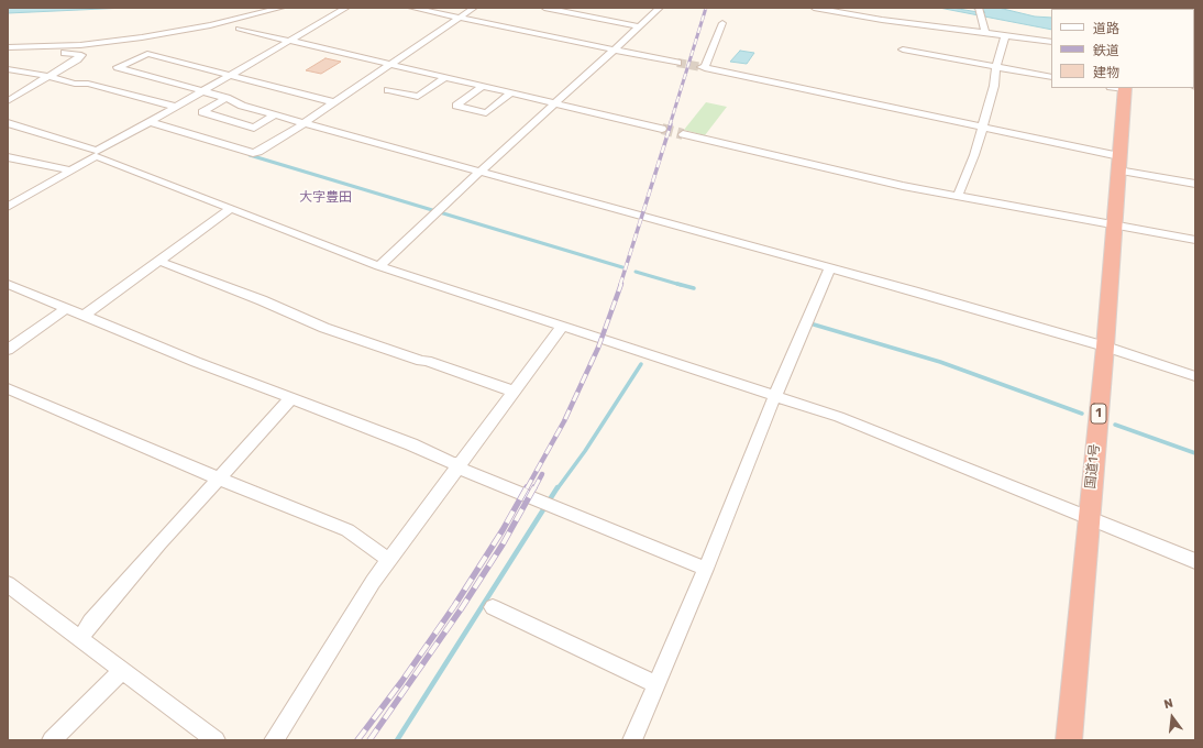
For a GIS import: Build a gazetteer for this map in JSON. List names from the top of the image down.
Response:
{
  "streets": {
    "highway": ["1", "国道1号"]
  },
  "districts": ["大字豊田"],
  "legend": ["道路", "鉄道", "建物"],
  "north": "top"
}
